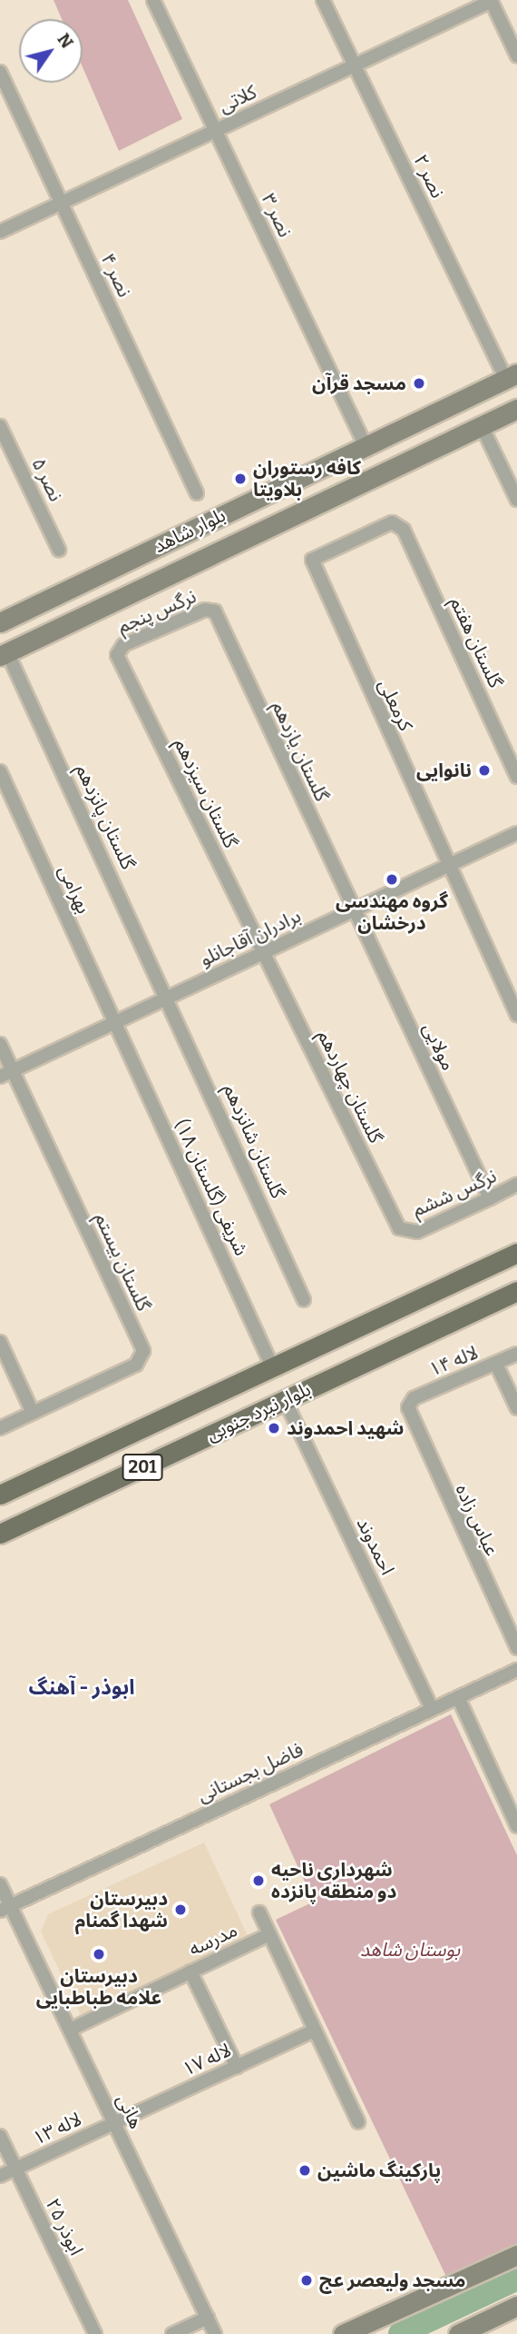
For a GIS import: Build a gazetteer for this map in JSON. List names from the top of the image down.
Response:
{
  "streets": {
    "main road": ["بلوار شاهد", "بلوار نبرد جنوبی", "201"],
    "street": [
      "کلاتی",
      "نصر ۲",
      "نصر ۳",
      "نصر ۴",
      "نصر ۵",
      "نرگس پنجم",
      "گلستان هفتم",
      "کرمعلی",
      "گلستان یازدهم",
      "گلستان سیزدهم",
      "گلستان پانزدهم",
      "بهرامی",
      "برادران آقاجانلو",
      "مولایی",
      "گلستان چهاردهم",
      "گلستان شانزدهم",
      "شریفی (گلستان ۱۸)",
      "نرگس ششم",
      "گلستان بیستم",
      "لاله ۱۴",
      "عباس زاده",
      "احمدوند",
      "فاضل بجستانی",
      "مدرسه",
      "لاله ۱۷",
      "هانی",
      "لاله ۱۳",
      "ابوذر ۲۵"
    ]
  },
  "crossings": [
    ["کلاتی", "نصر ۲"],
    ["کلاتی", "نصر ۳"],
    ["کلاتی", "نصر ۴"],
    ["نصر ۲", "بلوار شاهد"],
    ["نصر ۳", "بلوار شاهد"],
    ["بلوار شاهد", "گلستان پانزدهم"],
    ["نرگس پنجم", "گلستان یازدهم"],
    ["نرگس پنجم", "گلستان سیزدهم"],
    ["گلستان هفتم", "کرمعلی"],
    ["کرمعلی", "برادران آقاجانلو"],
    ["گلستان یازدهم", "برادران آقاجانلو"],
    ["گلستان یازدهم", "مولایی"],
    ["گلستان سیزدهم", "برادران آقاجانلو"],
    ["گلستان سیزدهم", "گلستان چهاردهم"],
    ["گلستان پانزدهم", "برادران آقاجانلو"],
    ["گلستان پانزدهم", "گلستان شانزدهم"],
    ["بهرامی", "برادران آقاجانلو"],
    ["بهرامی", "شریفی (گلستان ۱۸)"],
    ["برادران آقاجانلو", "مولایی"],
    ["برادران آقاجانلو", "گلستان چهاردهم"],
    ["برادران آقاجانلو", "گلستان شانزدهم"],
    ["برادران آقاجانلو", "شریفی (گلستان ۱۸)"],
    ["برادران آقاجانلو", "گلستان بیستم"],
    ["مولایی", "نرگس ششم"],
    ["گلستان چهاردهم", "نرگس ششم"],
    ["شریفی (گلستان ۱۸)", "بلوار نبرد جنوبی"],
    ["لاله ۱۴", "عباس زاده"],
    ["بلوار نبرد جنوبی", "احمدوند"],
    ["احمدوند", "فاضل بجستانی"],
    ["فاضل بجستانی", "هانی"],
    ["مدرسه", "هانی"],
    ["لاله ۱۷", "هانی"],
    ["لاله ۱۷", "لاله ۱۳"],
    ["هانی", "لاله ۱۳"],
    ["لاله ۱۳", "ابوذر ۲۵"]
  ],
  "districts": ["ابوذر - آهنگ"],
  "parks": ["بوستان شاهد"],
  "places": [
    "مسجد قرآن",
    "کافه رستوران بلاویتا",
    "نانوایی",
    "گروه مهندسی درخشان",
    "شهید احمدوند",
    "شهرداری ناحیه دو منطقه پانزده",
    "دبیرستان شهدا گمنام",
    "دبیرستان علامه طباطبایی",
    "پارکینگ ماشین",
    "مسجد ولیعصر عج"
  ],
  "north": "top right"
}
